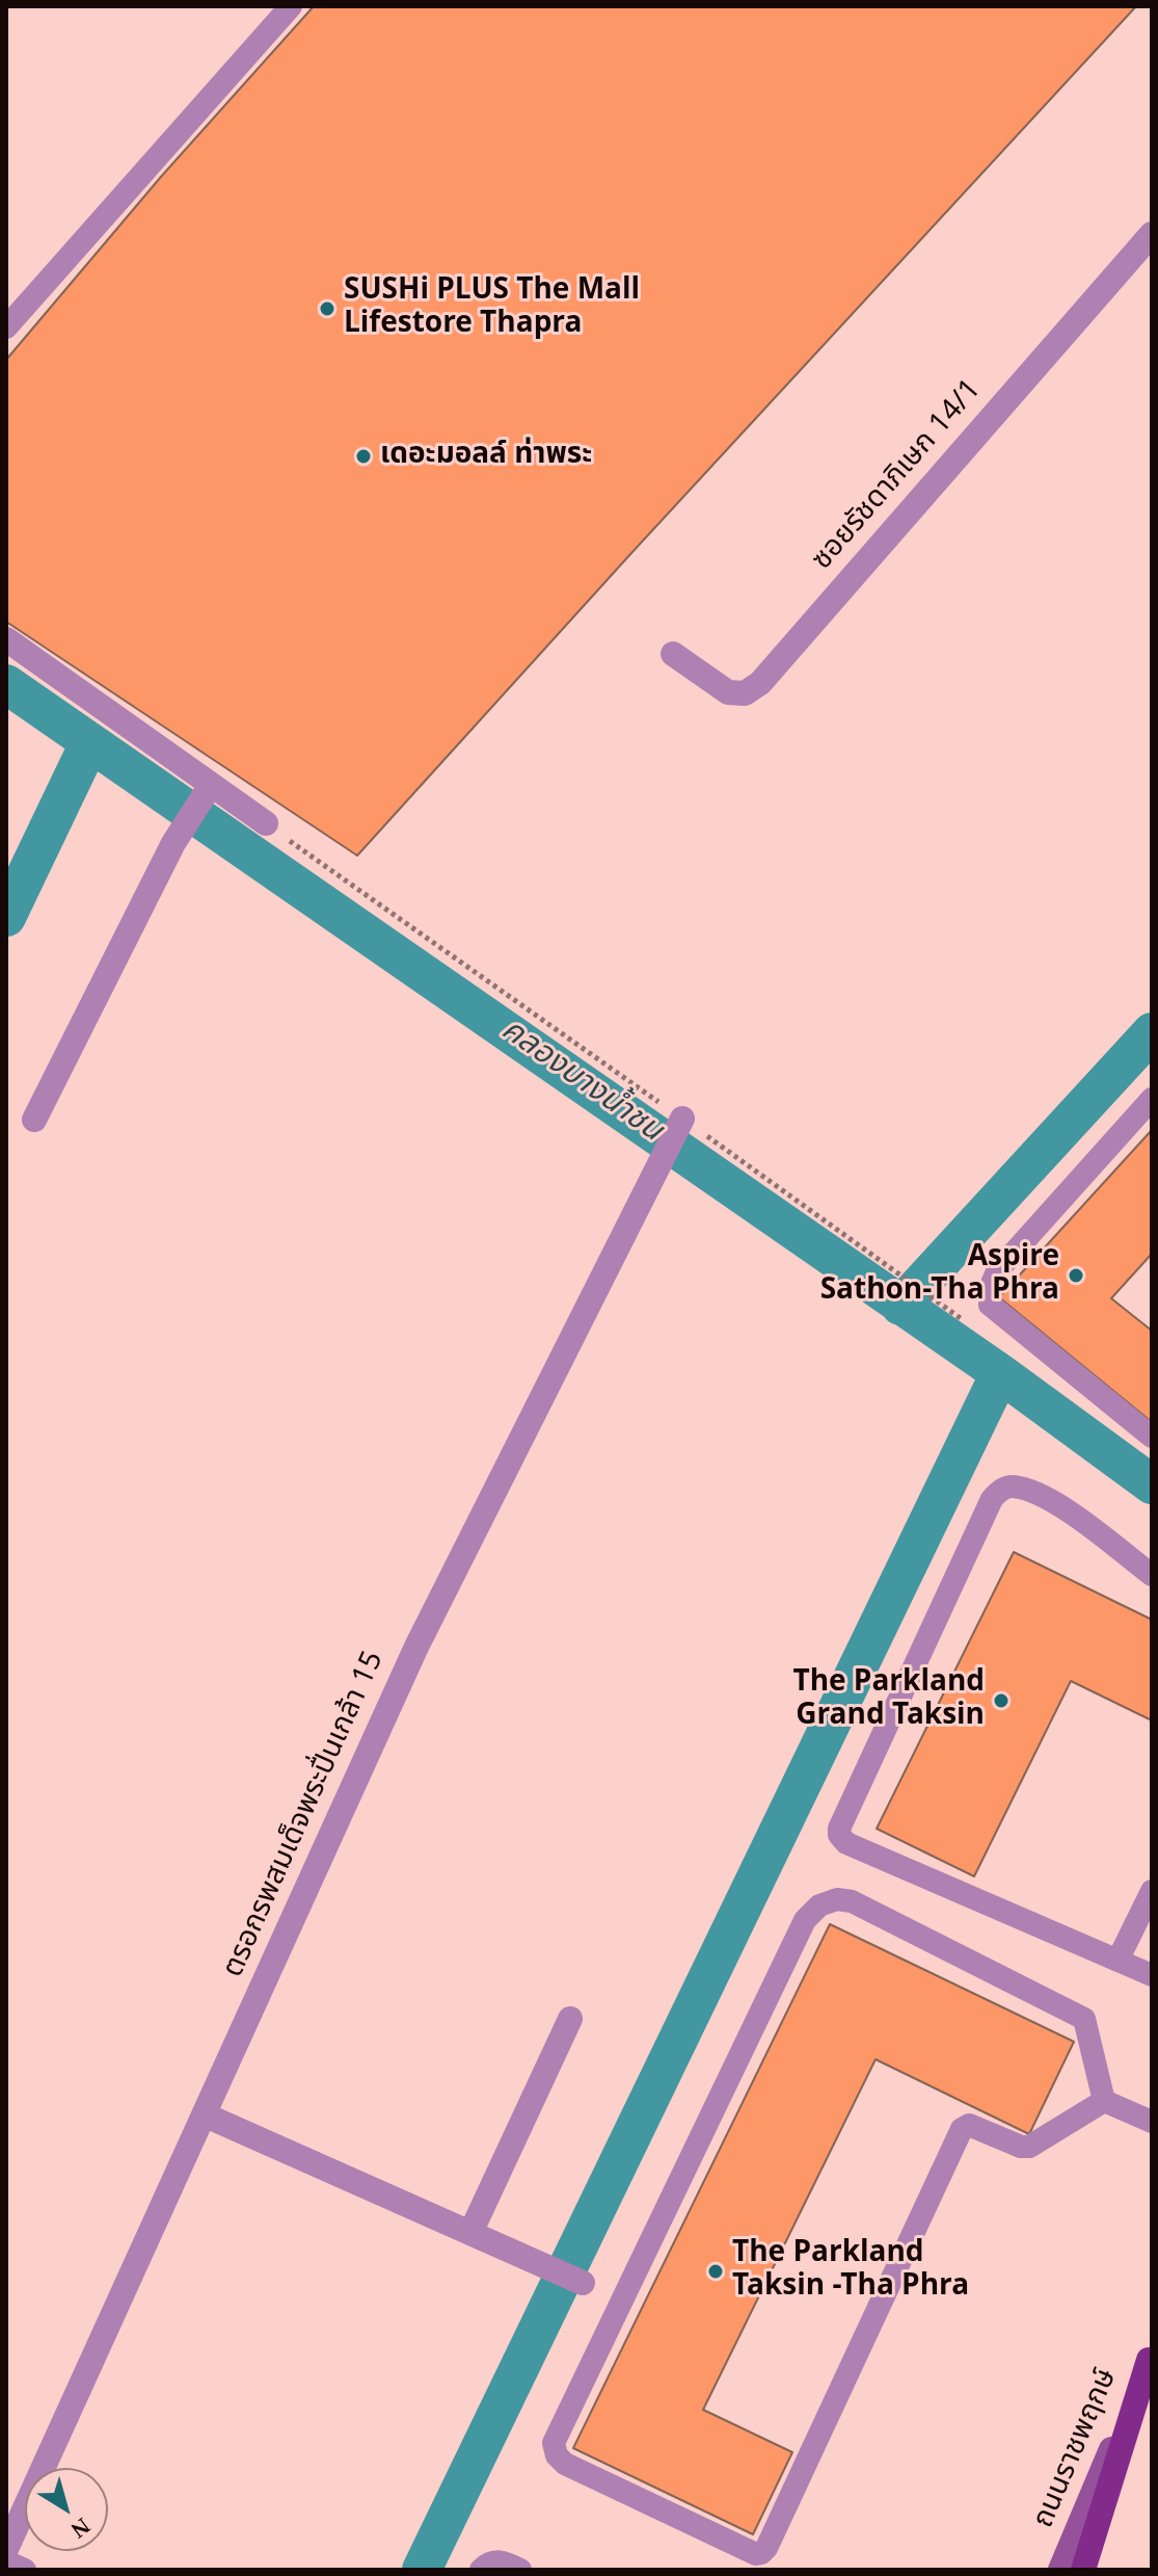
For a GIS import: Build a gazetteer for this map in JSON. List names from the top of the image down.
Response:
{
  "streets": {
    "main road": ["ถนนราชพฤกษ์"],
    "street": ["ซอยรัชดาภิเษก 14/1", "ตรอกรพสมเด็จพระปื่นเกล้า 15"]
  },
  "water": ["คลองบางน้ำชน"],
  "places": [
    "SUSHi PLUS The Mall Lifestore Thapra",
    "เดอะมอลล์ ท่าพระ",
    "Aspire Sathon-Tha Phra",
    "The Parkland Grand Taksin",
    "The Parkland Taksin -Tha Phra"
  ],
  "north": "bottom right"
}
